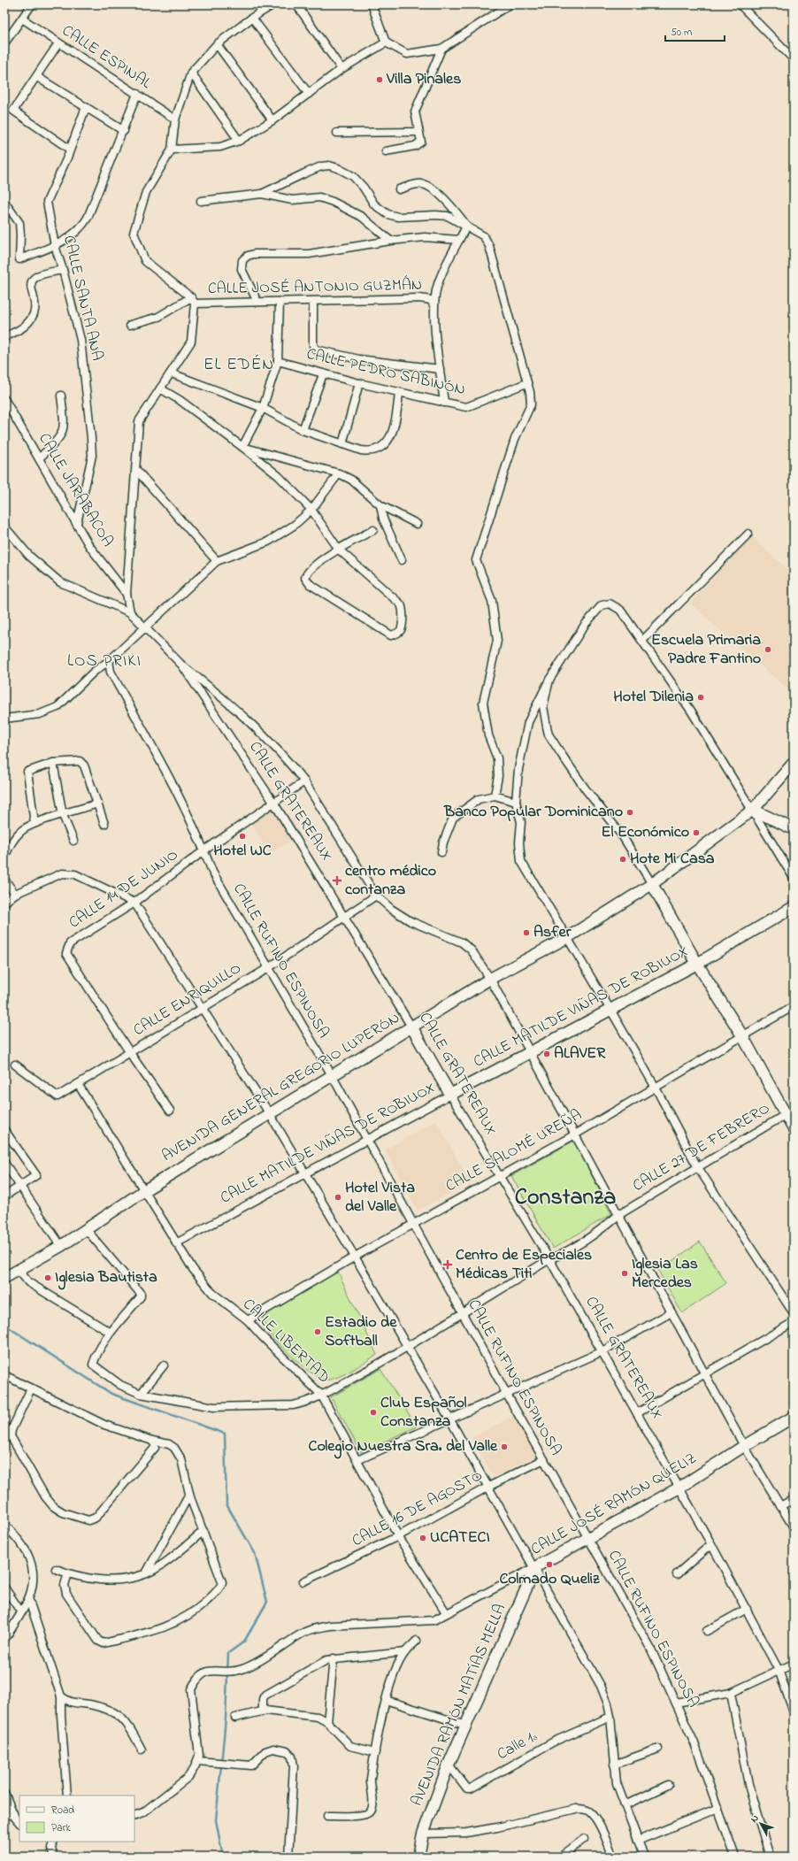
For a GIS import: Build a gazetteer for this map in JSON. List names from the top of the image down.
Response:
{
  "streets": {
    "main road": [
      "CALLE GRATEREAUX",
      "CALLE MATILDE VIÑAS DE ROBIUOX",
      "AVENIDA GENERAL GREGORIO LUPERÓN",
      "CALLE JOSÉ RAMÓN QUELIZ",
      "AVENIDA RAMÓN MATÍAS MELLA"
    ],
    "street": [
      "CALLE ESPINAL",
      "CALLE JOSÉ ANTONIO GUZMÁN",
      "CALLE SANTA ANA",
      "CALLE PEDRO SABINÓN",
      "CALLE JARABACOA",
      "CALLE 14 DE JUNIO",
      "CALLE RUFINO ESPINOSA",
      "CALLE ENRIQUILLO",
      "CALLE 27 DE FEBRERO",
      "CALLE SALOMÉ UREÑA",
      "CALLE LIBERTAD",
      "CALLE 16 DE AGOSTO",
      "Calle 1ª"
    ]
  },
  "crossings": [
    ["CALLE SANTA ANA", "CALLE JARABACOA"],
    ["CALLE GRATEREAUX", "CALLE 14 DE JUNIO"],
    ["CALLE GRATEREAUX", "CALLE ENRIQUILLO"],
    ["CALLE GRATEREAUX", "CALLE MATILDE VIÑAS DE ROBIUOX"],
    ["CALLE GRATEREAUX", "AVENIDA GENERAL GREGORIO LUPERÓN"],
    ["CALLE GRATEREAUX", "CALLE 27 DE FEBRERO"],
    ["CALLE GRATEREAUX", "CALLE SALOMÉ UREÑA"],
    ["CALLE GRATEREAUX", "CALLE JOSÉ RAMÓN QUELIZ"],
    ["CALLE 14 DE JUNIO", "CALLE RUFINO ESPINOSA"],
    ["CALLE 14 DE JUNIO", "CALLE ENRIQUILLO"],
    ["CALLE RUFINO ESPINOSA", "CALLE ENRIQUILLO"],
    ["CALLE RUFINO ESPINOSA", "CALLE MATILDE VIÑAS DE ROBIUOX"],
    ["CALLE RUFINO ESPINOSA", "AVENIDA GENERAL GREGORIO LUPERÓN"],
    ["CALLE RUFINO ESPINOSA", "CALLE 27 DE FEBRERO"],
    ["CALLE RUFINO ESPINOSA", "CALLE SALOMÉ UREÑA"],
    ["CALLE RUFINO ESPINOSA", "CALLE JOSÉ RAMÓN QUELIZ"],
    ["CALLE RUFINO ESPINOSA", "CALLE 16 DE AGOSTO"],
    ["CALLE ENRIQUILLO", "CALLE LIBERTAD"],
    ["CALLE MATILDE VIÑAS DE ROBIUOX", "CALLE LIBERTAD"],
    ["AVENIDA GENERAL GREGORIO LUPERÓN", "CALLE LIBERTAD"],
    ["CALLE 27 DE FEBRERO", "CALLE LIBERTAD"],
    ["CALLE SALOMÉ UREÑA", "CALLE LIBERTAD"],
    ["CALLE LIBERTAD", "CALLE JOSÉ RAMÓN QUELIZ"],
    ["CALLE LIBERTAD", "CALLE 16 DE AGOSTO"],
    ["CALLE JOSÉ RAMÓN QUELIZ", "AVENIDA RAMÓN MATÍAS MELLA"],
    ["AVENIDA RAMÓN MATÍAS MELLA", "Calle 1ª"]
  ],
  "districts": ["EL EDÉN", "LOS PRIKI", "Constanza"],
  "places": {
    "other": [
      "Villa Pinales",
      "Escuela Primaria Padre Fantino",
      "Hotel Dilenia",
      "Banco Popular Dominicano",
      "El Económico",
      "Hotel WC",
      "Hote Mi Casa",
      "Asfer",
      "ALAVER",
      "Hotel Vista del Valle",
      "Iglesia Las Mercedes",
      "Iglesia Bautista",
      "Estadio de Softball",
      "Club Español Constanza",
      "Colegio Nuestra Sra. del Valle",
      "UCATECI",
      "Colmado Queliz"
    ],
    "health": ["centro médico contanza", "Centro de Especiales Médicas Titi"]
  },
  "legend": ["Road", "Park"],
  "scale_bar": "50 m",
  "north": "top left"
}
